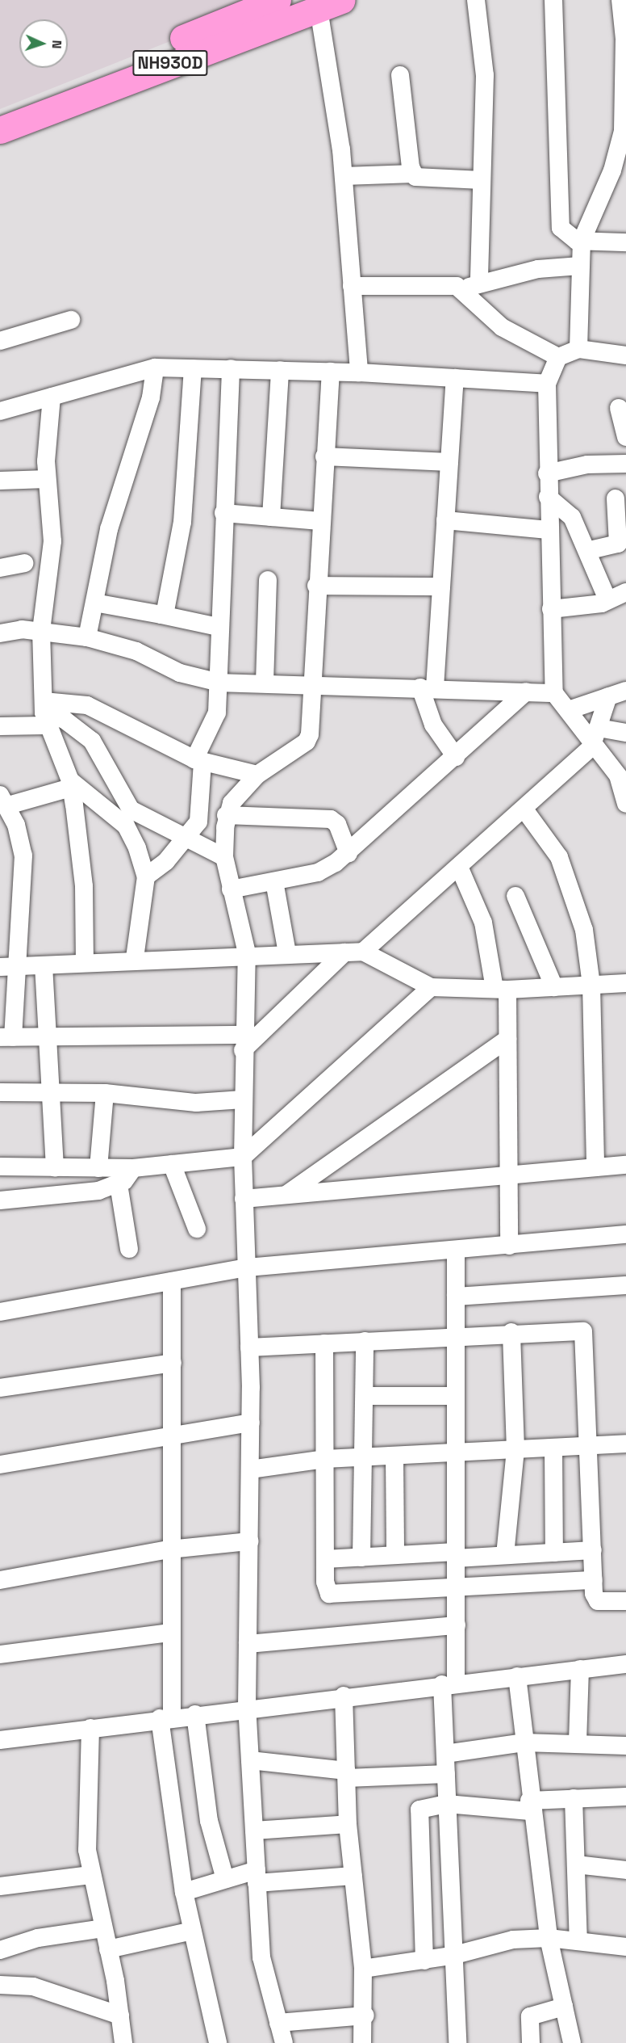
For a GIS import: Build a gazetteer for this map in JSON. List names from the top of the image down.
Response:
{
  "streets": {
    "highway": ["NH930D"]
  },
  "north": "right"
}
